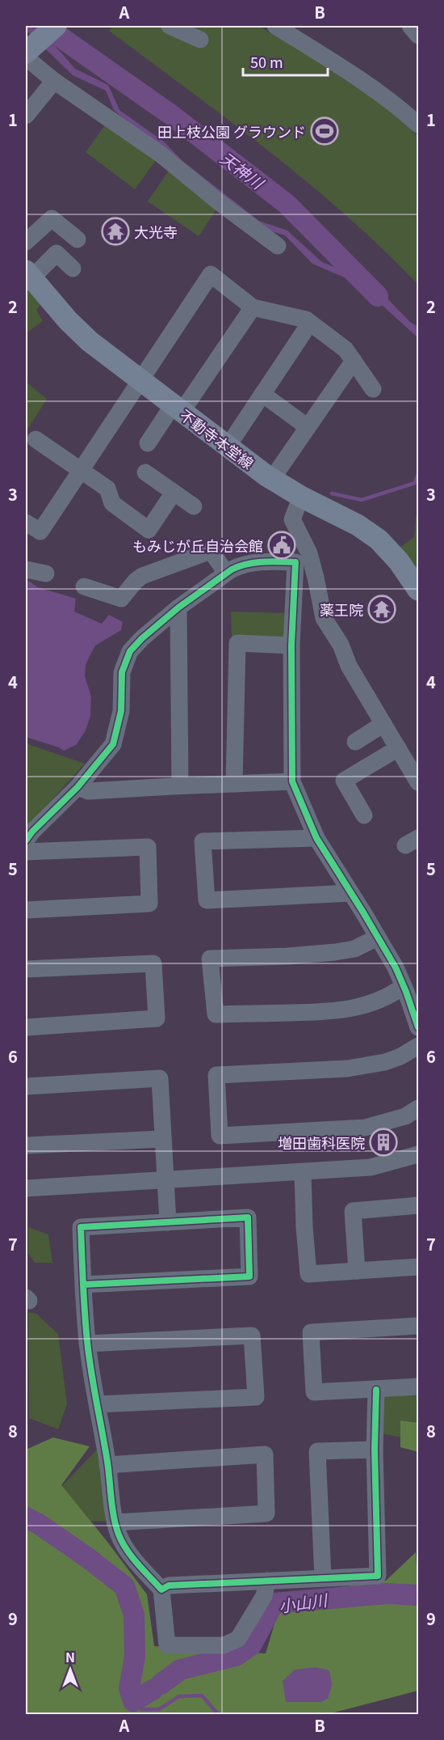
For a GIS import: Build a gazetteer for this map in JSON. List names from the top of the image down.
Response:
{
  "streets": {
    "main road": ["不動寺本堂線"]
  },
  "water": ["天神川", "小山川"],
  "places": {
    "sports": ["田上枝公園 グラウンド"],
    "temple": ["大光寺", "薬王院"],
    "public building": ["もみじが丘自治会館"],
    "building": ["増田歯科医院"]
  },
  "scale_bar": "50 m",
  "north": "top",
  "grid": {
    "columns": ["A", "B"],
    "rows": [
      "1",
      "2",
      "3",
      "4",
      "5",
      "6",
      "7",
      "8",
      "9"
    ]
  }
}
